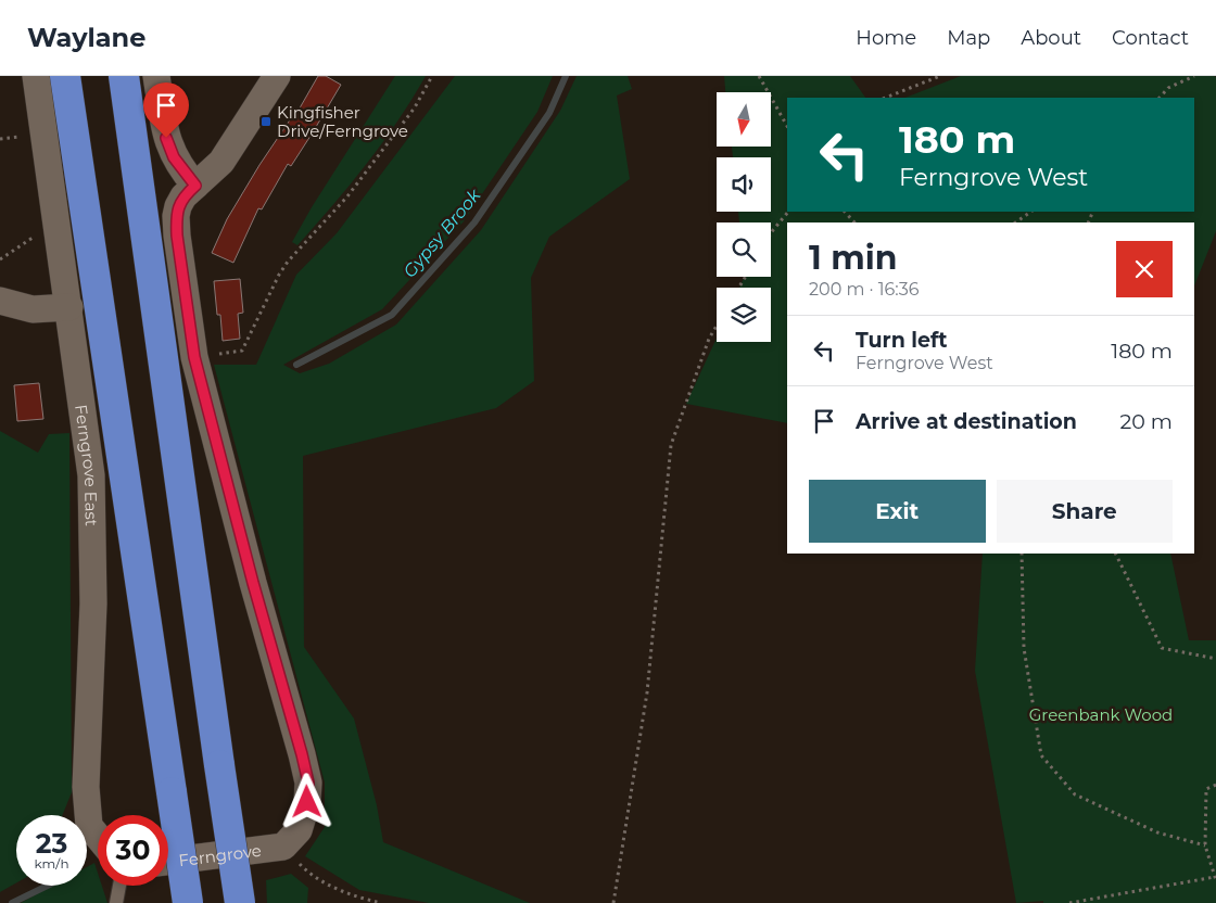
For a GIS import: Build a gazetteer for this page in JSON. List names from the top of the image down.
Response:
{
  "streets": {
    "street": ["Ferngrove East", "Ferngrove"]
  },
  "water": ["Gypsy Brook"],
  "parks": ["Greenbank Wood"],
  "places": {
    "transit": ["Kingfisher Drive/Ferngrove"]
  },
  "north": "bottom",
  "page": {
    "header": "Waylane",
    "nav": [
      "Home",
      "Map",
      "About",
      "Contact"
    ],
    "turn": ["180 m", "Ferngrove West"],
    "heading": ["1 min", "200 m · 16:36"],
    "list": [
      {
        "name": "Turn left",
        "note": "Ferngrove West",
        "value": "180 m"
      },
      {
        "name": "Arrive at destination",
        "value": "20 m"
      }
    ],
    "buttons": ["Exit", "Share"],
    "speed": "23 km/h",
    "limit": "30"
  }
}
